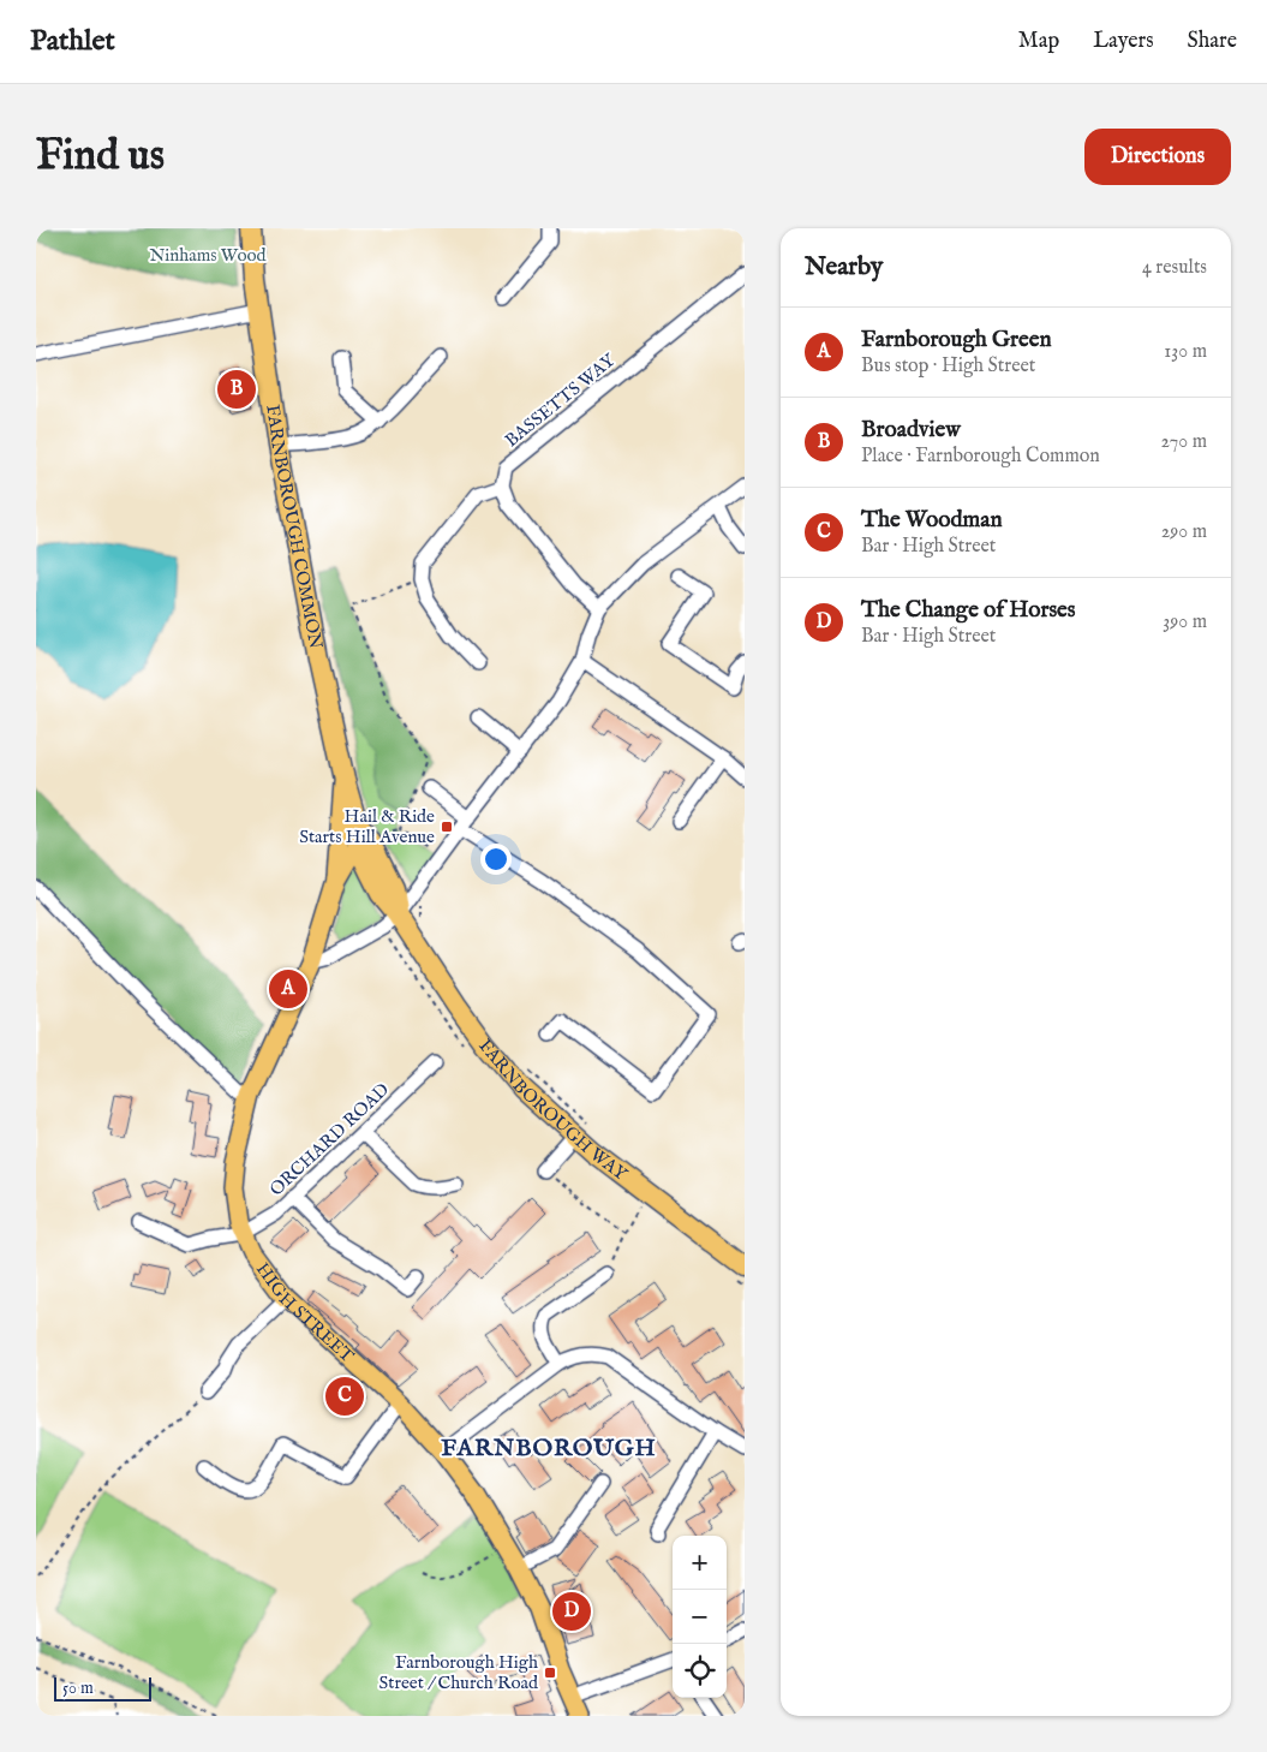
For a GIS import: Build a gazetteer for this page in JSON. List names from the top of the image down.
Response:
{
  "streets": {
    "highway": ["FARNBOROUGH COMMON", "FARNBOROUGH WAY"],
    "main road": ["HIGH STREET"],
    "street": ["BASSETTS WAY", "ORCHARD ROAD"]
  },
  "crossings": [
    ["FARNBOROUGH COMMON", "FARNBOROUGH WAY"],
    ["FARNBOROUGH COMMON", "HIGH STREET"],
    ["ORCHARD ROAD", "HIGH STREET"]
  ],
  "districts": ["FARNBOROUGH"],
  "parks": ["Ninhams Wood"],
  "places": {
    "transit": ["Hail & Ride Starts Hill Avenue", "Farnborough High Street / Church Road"]
  },
  "scale_bar": "50 m",
  "page": {
    "header": "Pathlet",
    "nav": ["Map", "Layers", "Share"],
    "buttons": "Directions",
    "title": "Find us",
    "heading": ["Nearby", "4 results"],
    "list": [
      {
        "mark": "A",
        "name": "Farnborough Green",
        "note": "Bus stop · High Street",
        "value": "130 m"
      },
      {
        "mark": "B",
        "name": "Broadview",
        "note": "Place · Farnborough Common",
        "value": "270 m"
      },
      {
        "mark": "C",
        "name": "The Woodman",
        "note": "Bar · High Street",
        "value": "290 m"
      },
      {
        "mark": "D",
        "name": "The Change of Horses",
        "note": "Bar · High Street",
        "value": "390 m"
      }
    ],
    "pins": [
      "B",
      "A",
      "C",
      "D"
    ],
    "map_buttons": ["+", "−"],
    "scale": "50 m"
  }
}
